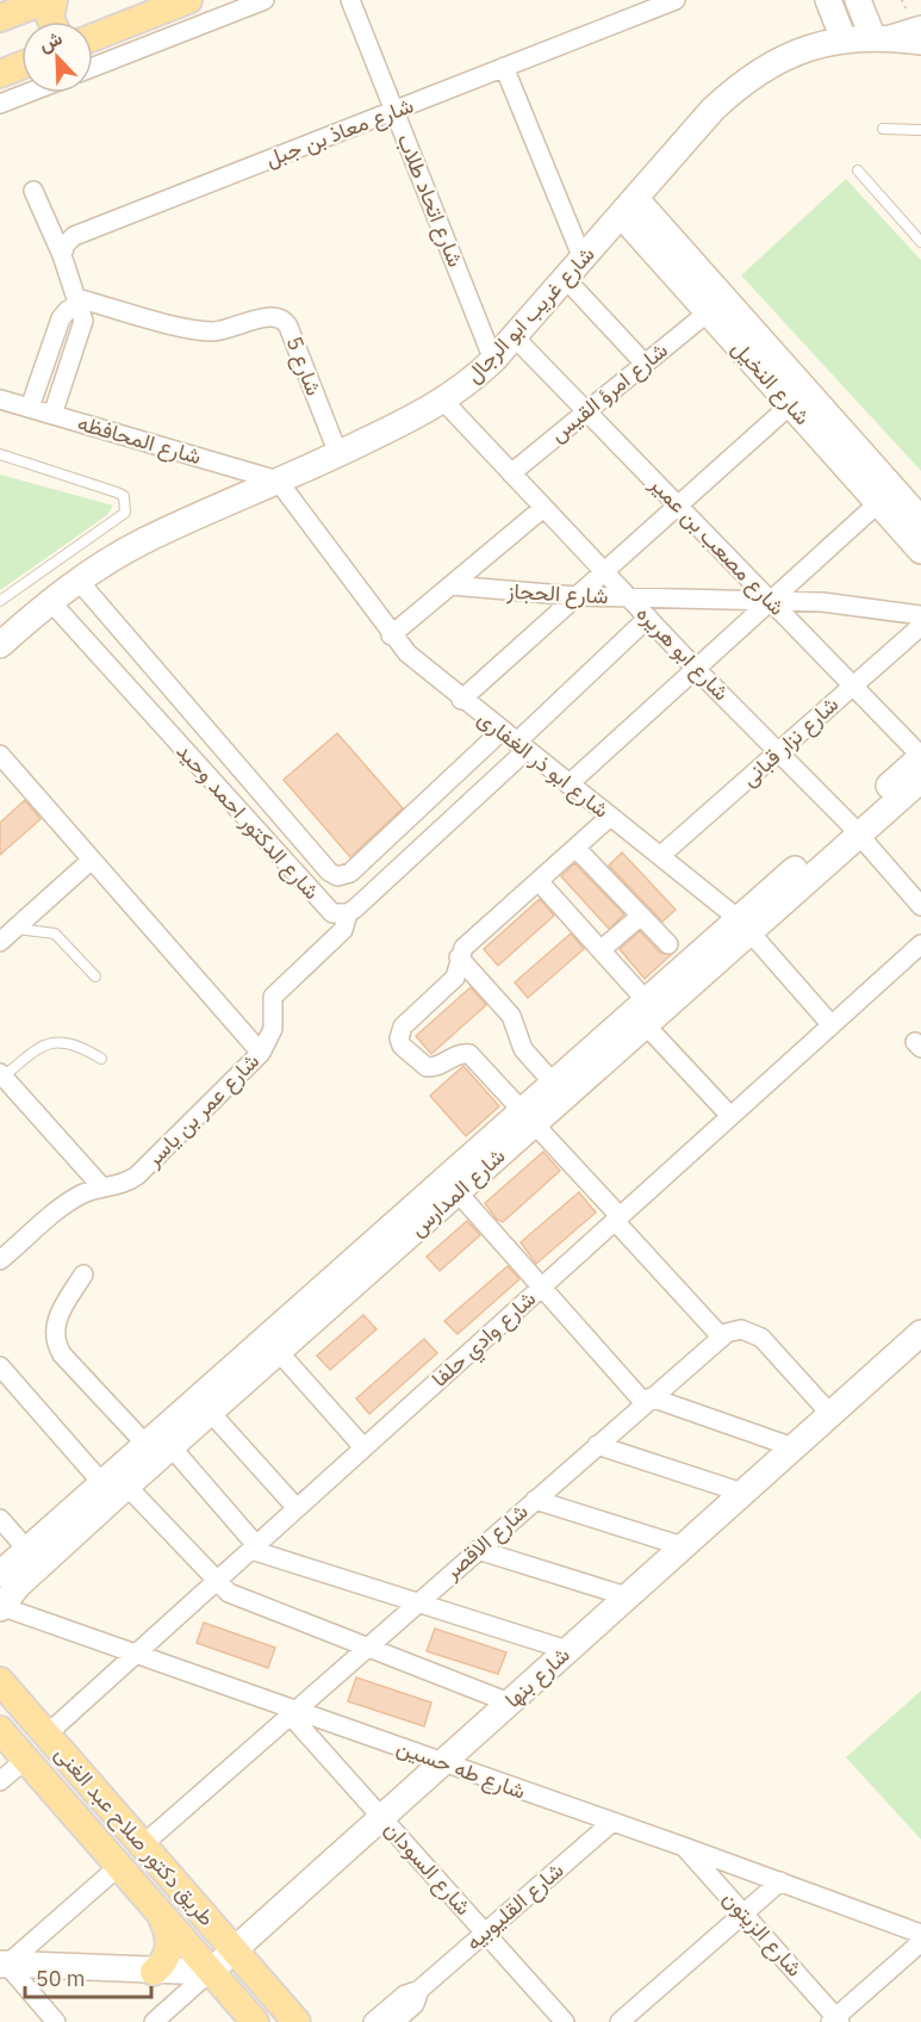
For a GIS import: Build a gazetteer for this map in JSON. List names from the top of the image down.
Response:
{
  "streets": {
    "main road": [
      "شارع غريب ابو الرجال",
      "شارع النخيل",
      "شارع المدارس",
      "شارع بنها",
      "طريق دكتور صلاح عبد الغنى"
    ],
    "street": [
      "شارع معاذ بن جبل",
      "شارع اتحاد طلاب",
      "شارع 5",
      "شارع امرؤ القيس",
      "شارع المحافظه",
      "شارع مصعب بن عمير",
      "شارع الحجاز",
      "شارع ابو هريره",
      "شارع نزار قبانى",
      "شارع ابو ذر الغفارى",
      "شارع الدكتور احمد وحيد",
      "شارع عمر بن ياسر",
      "شارع وادي حلفا",
      "شارع الاقصر",
      "شارع طه حسين",
      "شارع السودان",
      "شارع القليوبيه",
      "شارع الزيتون"
    ]
  },
  "crossings": [
    ["شارع معاذ بن جبل", "شارع اتحاد طلاب"],
    ["شارع اتحاد طلاب", "شارع غريب ابو الرجال"],
    ["شارع غريب ابو الرجال", "شارع 5"],
    ["شارع غريب ابو الرجال", "شارع النخيل"],
    ["شارع غريب ابو الرجال", "شارع المحافظه"],
    ["شارع غريب ابو الرجال", "شارع مصعب بن عمير"],
    ["شارع غريب ابو الرجال", "شارع ابو هريره"],
    ["شارع غريب ابو الرجال", "شارع ابو ذر الغفارى"],
    ["شارع غريب ابو الرجال", "شارع الدكتور احمد وحيد"],
    ["شارع النخيل", "شارع امرؤ القيس"],
    ["شارع امرؤ القيس", "شارع مصعب بن عمير"],
    ["شارع امرؤ القيس", "شارع ابو هريره"],
    ["شارع المحافظه", "شارع ابو ذر الغفارى"],
    ["شارع مصعب بن عمير", "شارع الحجاز"],
    ["شارع مصعب بن عمير", "شارع نزار قبانى"],
    ["شارع مصعب بن عمير", "شارع المدارس"],
    ["شارع الحجاز", "شارع ابو هريره"],
    ["شارع ابو هريره", "شارع نزار قبانى"],
    ["شارع ابو هريره", "شارع المدارس"],
    ["شارع نزار قبانى", "شارع ابو ذر الغفارى"],
    ["شارع ابو ذر الغفارى", "شارع الدكتور احمد وحيد"],
    ["شارع ابو ذر الغفارى", "شارع المدارس"],
    ["شارع ابو ذر الغفارى", "شارع وادي حلفا"],
    ["شارع الدكتور احمد وحيد", "شارع عمر بن ياسر"],
    ["شارع المدارس", "شارع طه حسين"],
    ["شارع وادي حلفا", "شارع طه حسين"],
    ["شارع وادي حلفا", "طريق دكتور صلاح عبد الغنى"],
    ["شارع الاقصر", "شارع طه حسين"],
    ["شارع الاقصر", "طريق دكتور صلاح عبد الغنى"],
    ["شارع الاقصر", "شارع السودان"],
    ["شارع بنها", "شارع طه حسين"],
    ["شارع بنها", "طريق دكتور صلاح عبد الغنى"],
    ["شارع بنها", "شارع السودان"],
    ["شارع طه حسين", "شارع السودان"],
    ["شارع طه حسين", "شارع القليوبيه"],
    ["شارع طه حسين", "شارع الزيتون"],
    ["شارع السودان", "شارع القليوبيه"]
  ],
  "scale_bar": "50 m",
  "north": "top left"
}
